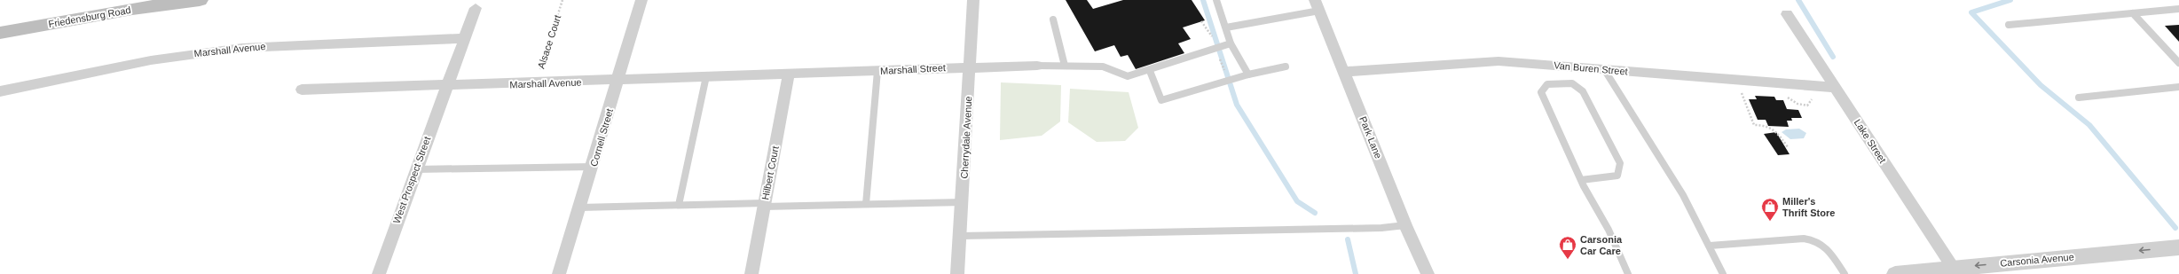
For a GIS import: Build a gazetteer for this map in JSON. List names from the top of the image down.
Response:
{
  "streets": {
    "main road": ["Friedensburg Road"],
    "street": [
      "Marshall Avenue",
      "Van Buren Street",
      "Marshall Street",
      "Cornell Street",
      "Cherrydale Avenue",
      "Park Lane",
      "Lake Street",
      "Hilbert Court",
      "West Prospect Street",
      "Carsonia Avenue"
    ],
    "path": ["Alsace Court"]
  },
  "crossings": [
    ["Alsace Court", "Marshall Avenue"],
    ["Marshall Avenue", "Marshall Street"],
    ["Marshall Avenue", "Cornell Street"],
    ["Marshall Avenue", "Hilbert Court"],
    ["Marshall Avenue", "West Prospect Street"],
    ["Van Buren Street", "Park Lane"],
    ["Van Buren Street", "Lake Street"],
    ["Marshall Street", "Cherrydale Avenue"],
    ["Marshall Street", "Hilbert Court"],
    ["Lake Street", "Carsonia Avenue"]
  ],
  "one_way": ["Carsonia Avenue"],
  "places": {
    "shop": ["Miller's Thrift Store", "Carsonia Car Care"]
  }
}
